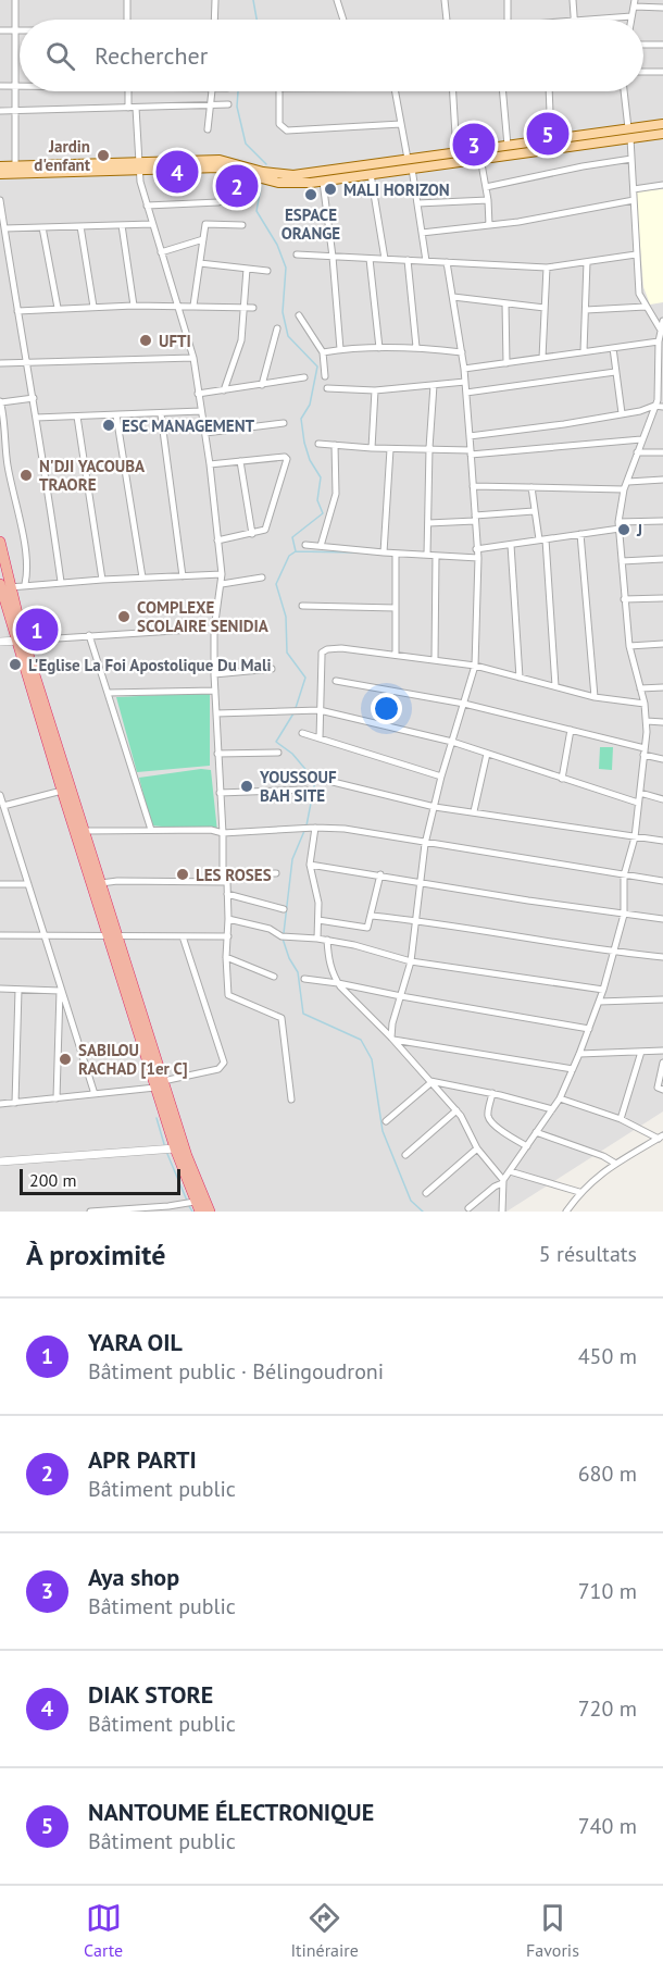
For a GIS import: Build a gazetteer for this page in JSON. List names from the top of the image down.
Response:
{
  "places": [
    "Jardin d'enfant",
    "MALI HORIZON",
    "ESPACE ORANGE",
    "UFTI",
    "ESC MANAGEMENT",
    "N'DJI YACOUBA TRAORE",
    "J",
    "COMPLEXE SCOLAIRE SENIDIA",
    "L'Eglise La Foi Apostolique Du Mali",
    "YOUSSOUF BAH SITE",
    "LES ROSES",
    "SABILOU RACHAD [1er C]"
  ],
  "scale_bar": "200 m",
  "page": {
    "search": "Rechercher",
    "pins": [
      "5",
      "3",
      "4",
      "2",
      "1"
    ],
    "scale": "200 m",
    "heading": ["À proximité", "5 résultats"],
    "list": [
      {
        "mark": "1",
        "name": "YARA OIL",
        "note": "Bâtiment public · Bélingoudroni",
        "value": "450 m"
      },
      {
        "mark": "2",
        "name": "APR PARTI",
        "note": "Bâtiment public",
        "value": "680 m"
      },
      {
        "mark": "3",
        "name": "Aya shop",
        "note": "Bâtiment public",
        "value": "710 m"
      },
      {
        "mark": "4",
        "name": "DIAK STORE",
        "note": "Bâtiment public",
        "value": "720 m"
      },
      {
        "mark": "5",
        "name": "NANTOUME ÉLECTRONIQUE",
        "note": "Bâtiment public",
        "value": "740 m"
      }
    ],
    "nav": ["Carte", "Itinéraire", "Favoris"]
  }
}
